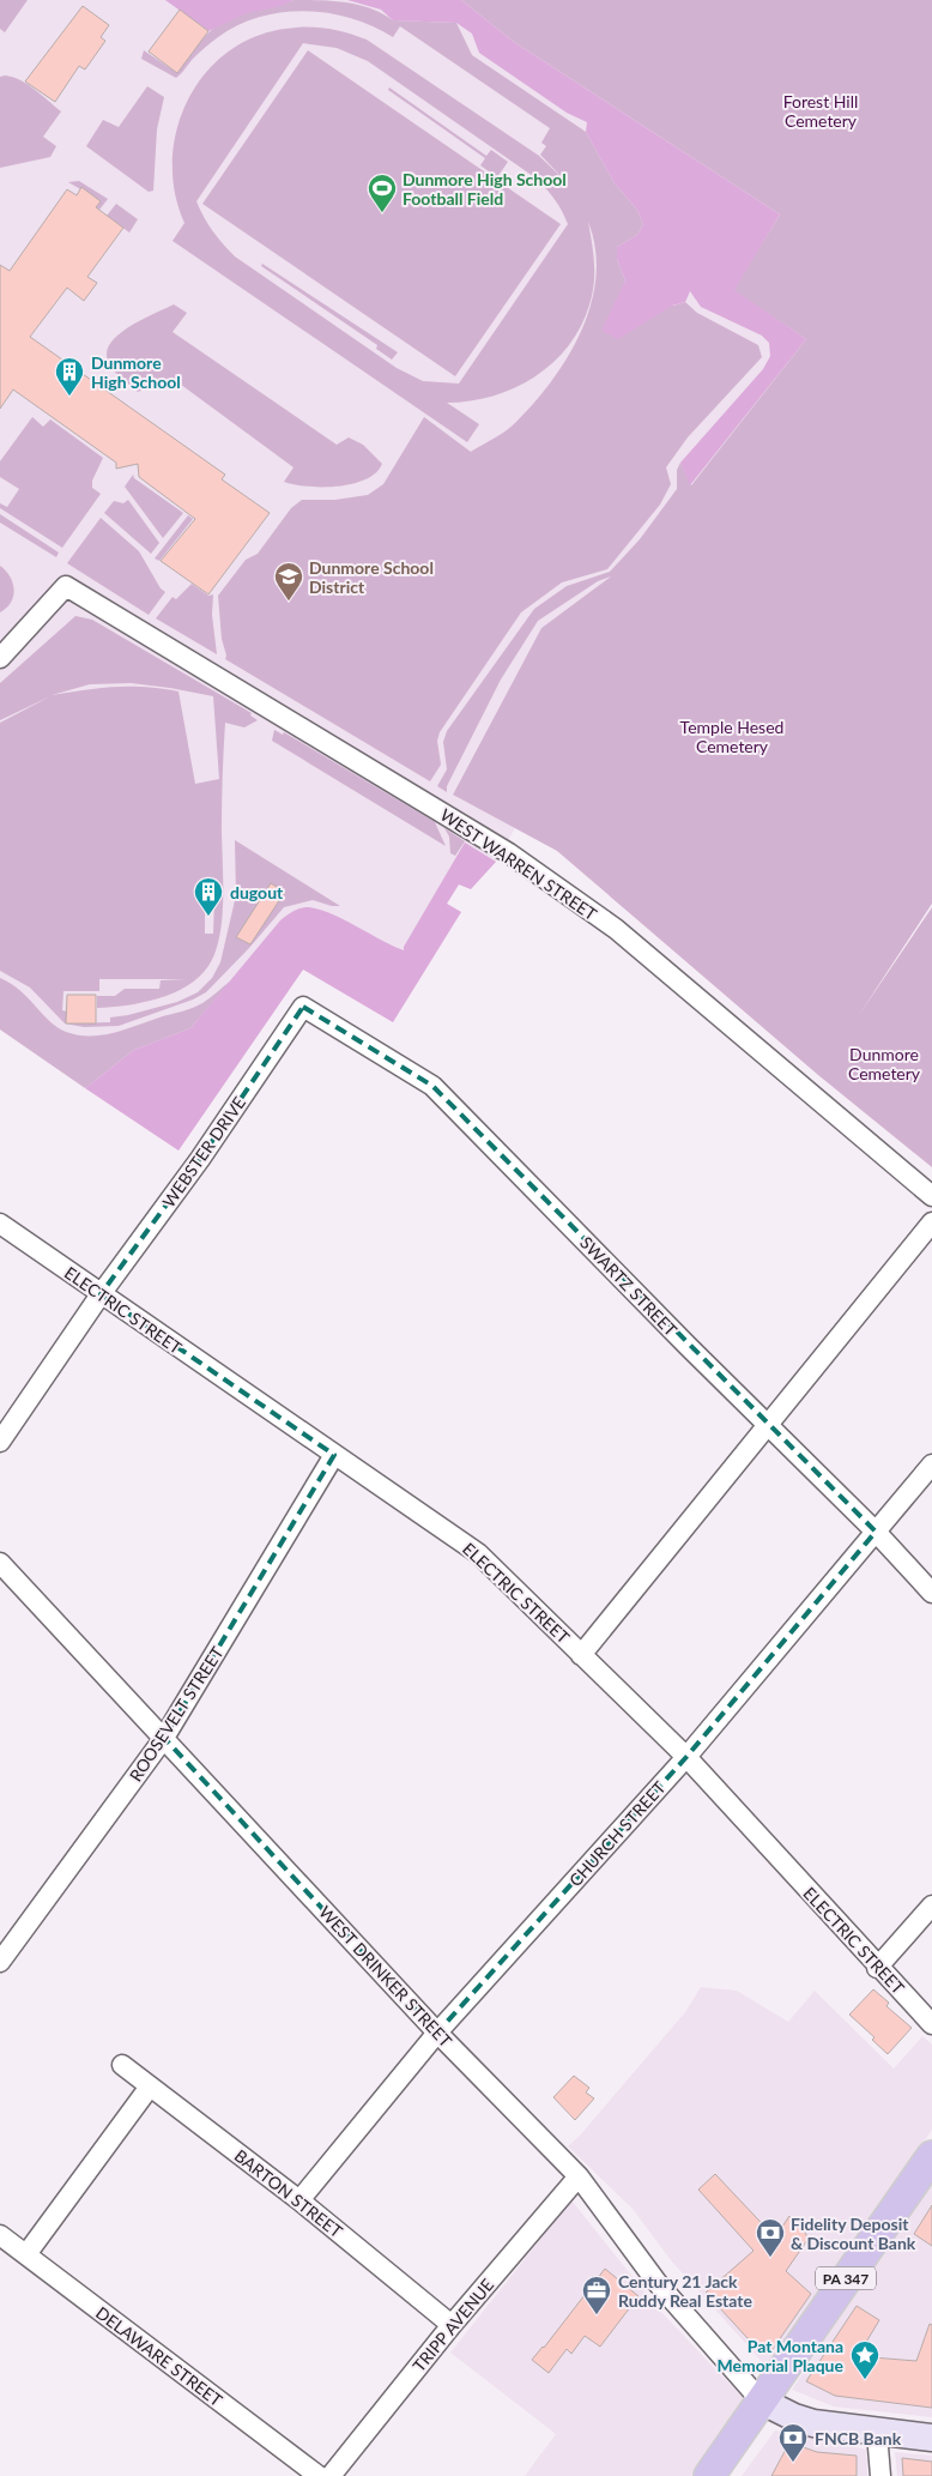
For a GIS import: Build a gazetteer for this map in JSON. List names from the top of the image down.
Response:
{
  "streets": {
    "main road": ["PA 347"],
    "street": [
      "WEST WARREN STREET",
      "WEBSTER DRIVE",
      "SWARTZ STREET",
      "ELECTRIC STREET",
      "ROOSEVELT STREET",
      "CHURCH STREET",
      "WEST DRINKER STREET",
      "BARTON STREET",
      "TRIPP AVENUE",
      "DELAWARE STREET"
    ]
  },
  "crossings": [
    ["WEBSTER DRIVE", "SWARTZ STREET"],
    ["WEBSTER DRIVE", "ELECTRIC STREET"],
    ["SWARTZ STREET", "CHURCH STREET"],
    ["ELECTRIC STREET", "ROOSEVELT STREET"],
    ["ELECTRIC STREET", "CHURCH STREET"],
    ["ROOSEVELT STREET", "WEST DRINKER STREET"],
    ["CHURCH STREET", "WEST DRINKER STREET"],
    ["CHURCH STREET", "BARTON STREET"],
    ["WEST DRINKER STREET", "PA 347"],
    ["WEST DRINKER STREET", "TRIPP AVENUE"],
    ["BARTON STREET", "TRIPP AVENUE"]
  ],
  "parks": ["Forest Hill Cemetery", "Temple Hesed Cemetery", "Dunmore Cemetery"],
  "places": {
    "sports": ["Dunmore High School Football Field"],
    "building": ["Dunmore High School", "dugout"],
    "school or university": ["Dunmore School District"],
    "bank": ["Fidelity Deposit & Discount Bank", "FNCB Bank"],
    "office": ["Century 21 Jack Ruddy Real Estate"],
    "place": ["Pat Montana Memorial Plaque"]
  }
}
